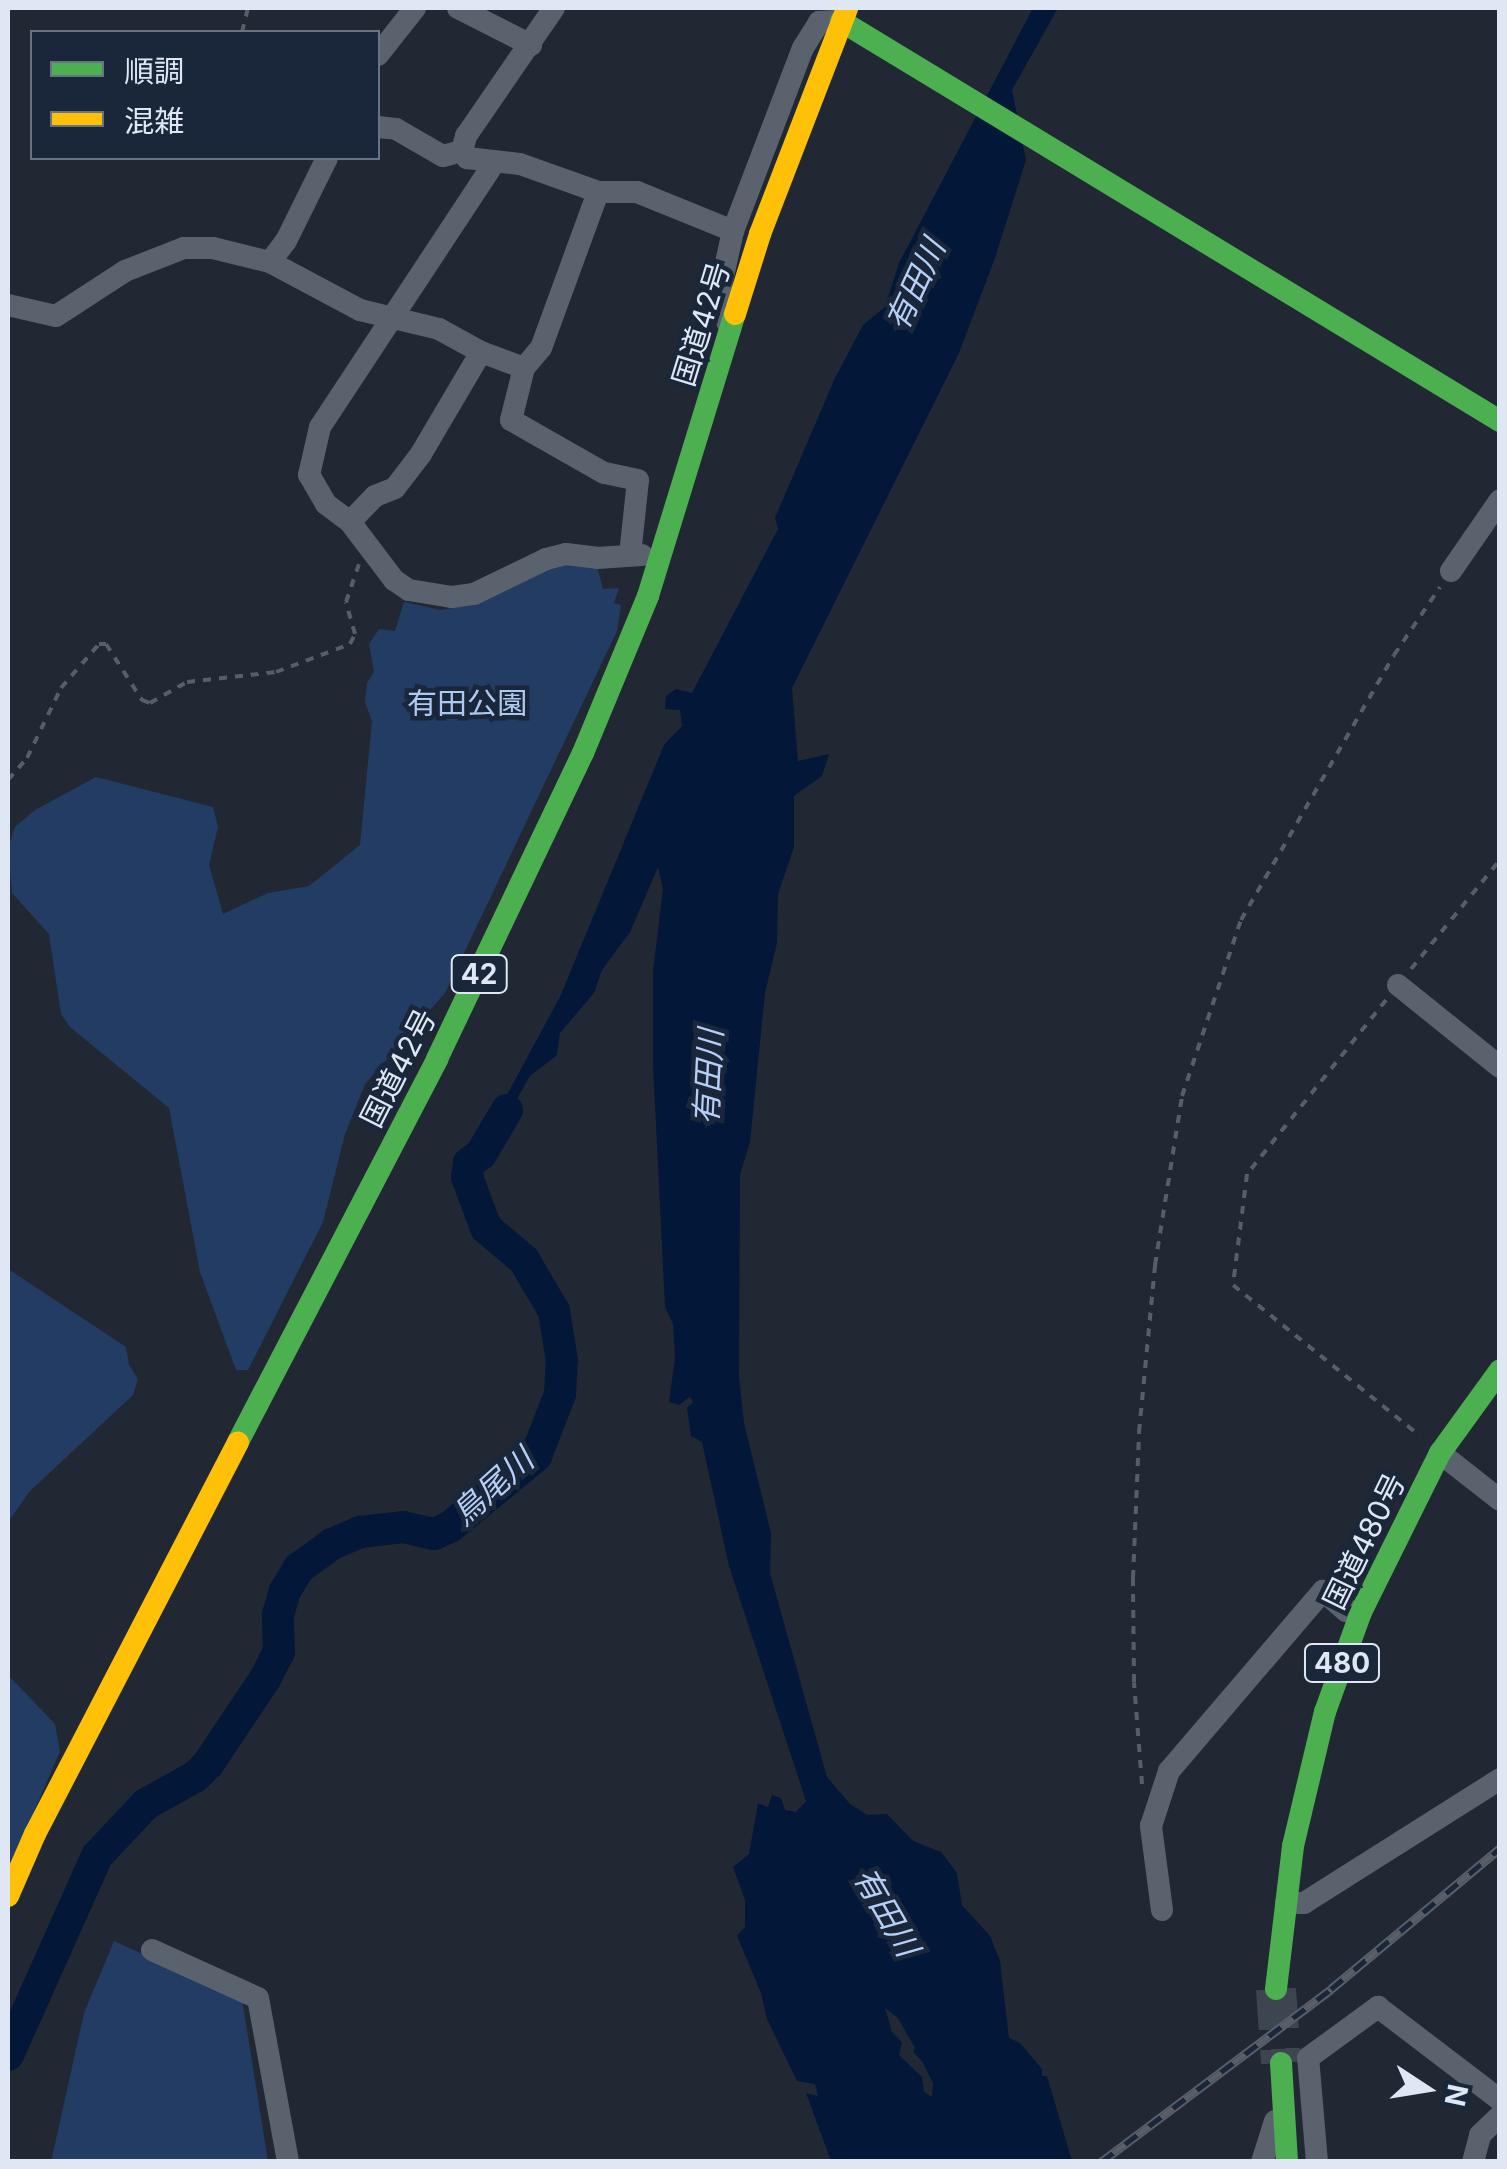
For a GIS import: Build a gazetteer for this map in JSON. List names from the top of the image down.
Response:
{
  "streets": {
    "main road": [
      "国道42号",
      "42",
      "国道480号",
      "480"
    ]
  },
  "water": ["有田川", "鳥尾川"],
  "parks": ["有田公園"],
  "legend": ["順調", "混雑"],
  "north": "right"
}
